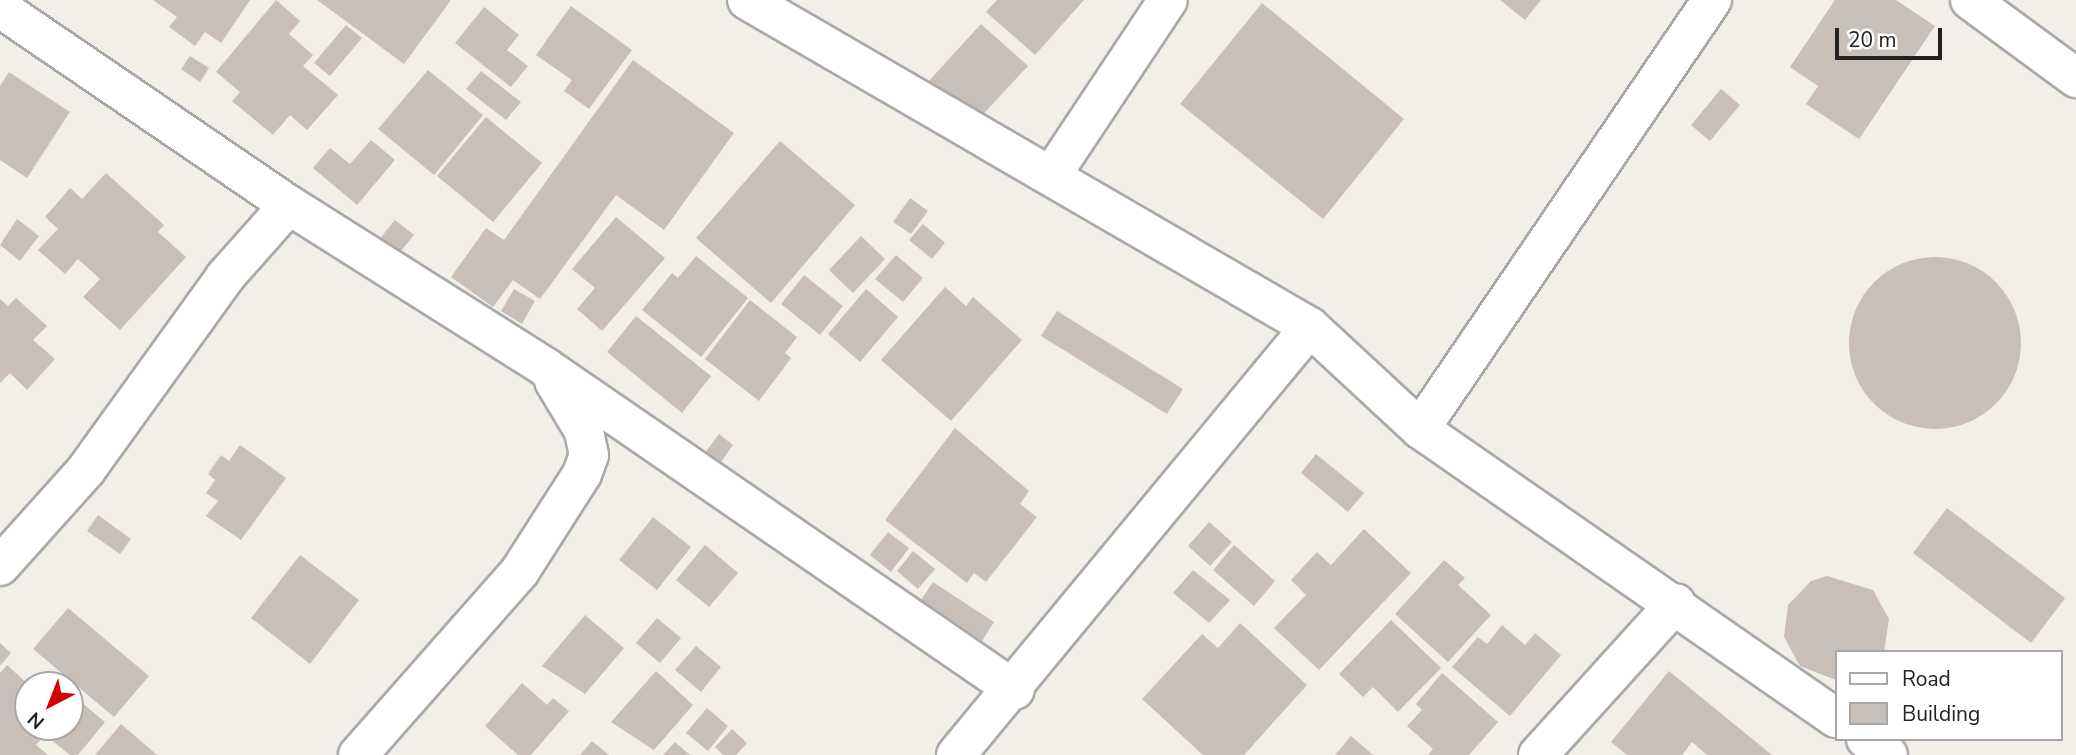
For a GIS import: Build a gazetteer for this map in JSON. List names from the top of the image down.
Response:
{
  "legend": ["Road", "Building"],
  "scale_bar": "20 m",
  "north": "bottom left"
}
